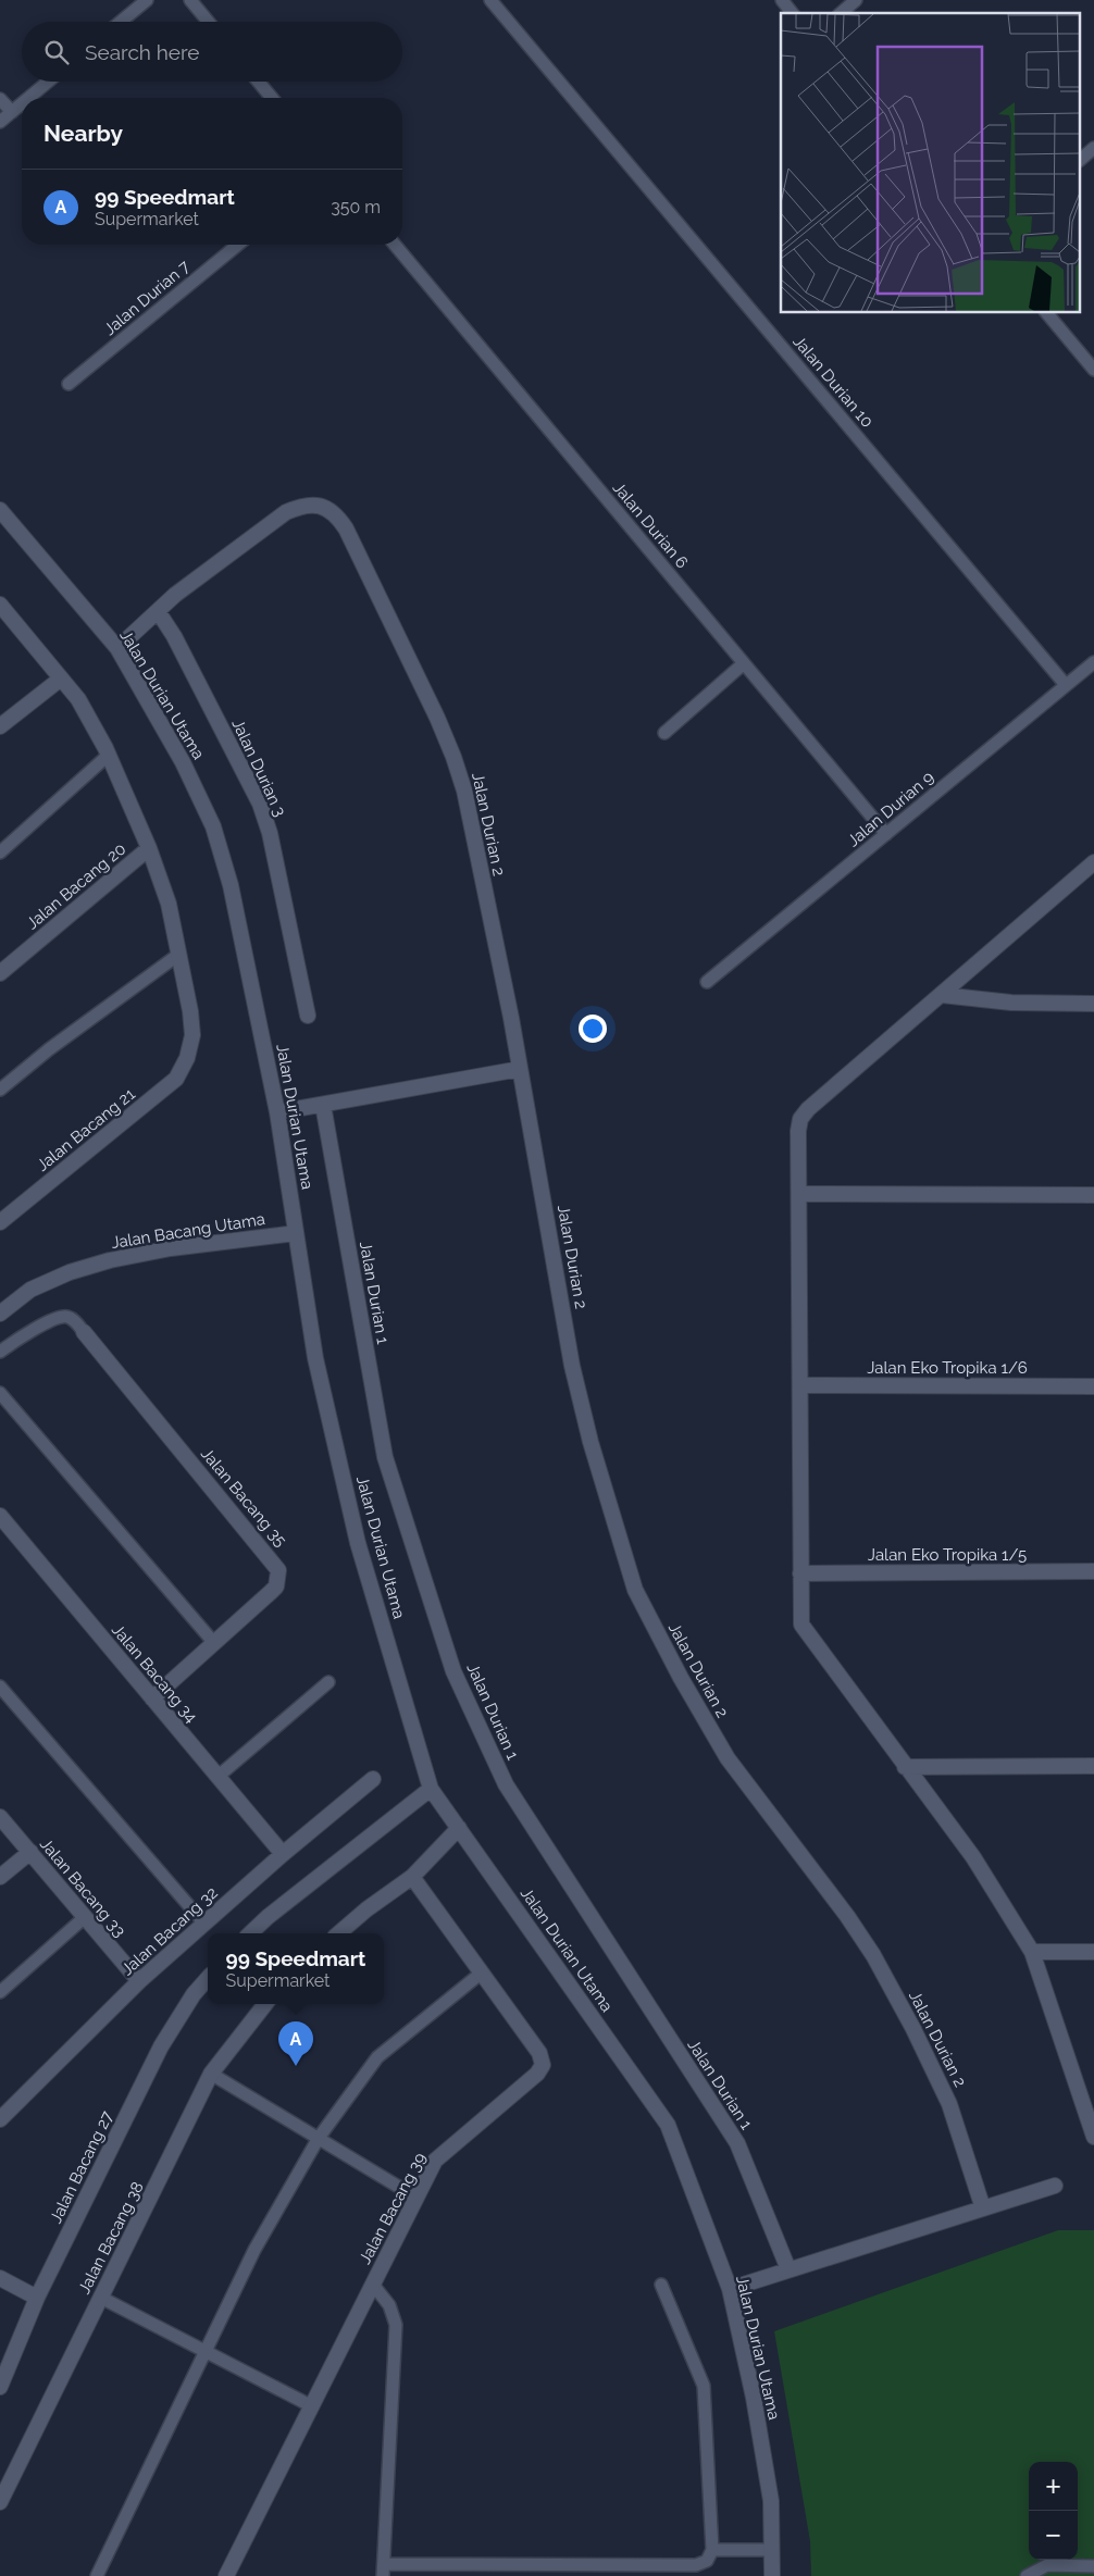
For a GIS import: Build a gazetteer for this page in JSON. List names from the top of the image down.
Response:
{
  "streets": {
    "street": [
      "Jalan Durian Utama",
      "Jalan Durian 3",
      "Jalan Durian 2",
      "Jalan Bacang 20",
      "Jalan Bacang 21",
      "Jalan Bacang Utama",
      "Jalan Durian 1",
      "Jalan Eko Tropika 1/6",
      "Jalan Bacang 35",
      "Jalan Eko Tropika 1/5",
      "Jalan Bacang 34",
      "Jalan Bacang 33",
      "Jalan Bacang 32",
      "Jalan Bacang 27",
      "Jalan Bacang 39",
      "Jalan Bacang 38"
    ],
    "lane": [
      "Jalan Durian 7",
      "Jalan Durian 10",
      "Jalan Durian 6",
      "Jalan Durian 9"
    ]
  },
  "crossings": [
    ["Jalan Durian 10", "Jalan Durian 9"],
    ["Jalan Durian 6", "Jalan Durian 9"],
    ["Jalan Durian Utama", "Jalan Durian 2"],
    ["Jalan Durian Utama", "Jalan Bacang Utama"],
    ["Jalan Durian 3", "Jalan Durian 2"],
    ["Jalan Bacang 35", "Jalan Bacang 34"],
    ["Jalan Bacang 34", "Jalan Bacang 32"],
    ["Jalan Bacang 33", "Jalan Bacang 32"]
  ],
  "page": {
    "search": "Search here",
    "heading": "Nearby",
    "list": [
      {
        "mark": "A",
        "name": "99 Speedmart",
        "note": "Supermarket",
        "value": "350 m"
      }
    ],
    "popup": ["99 Speedmart", "Supermarket"],
    "pins": "A",
    "map_buttons": ["+", "−"]
  }
}
